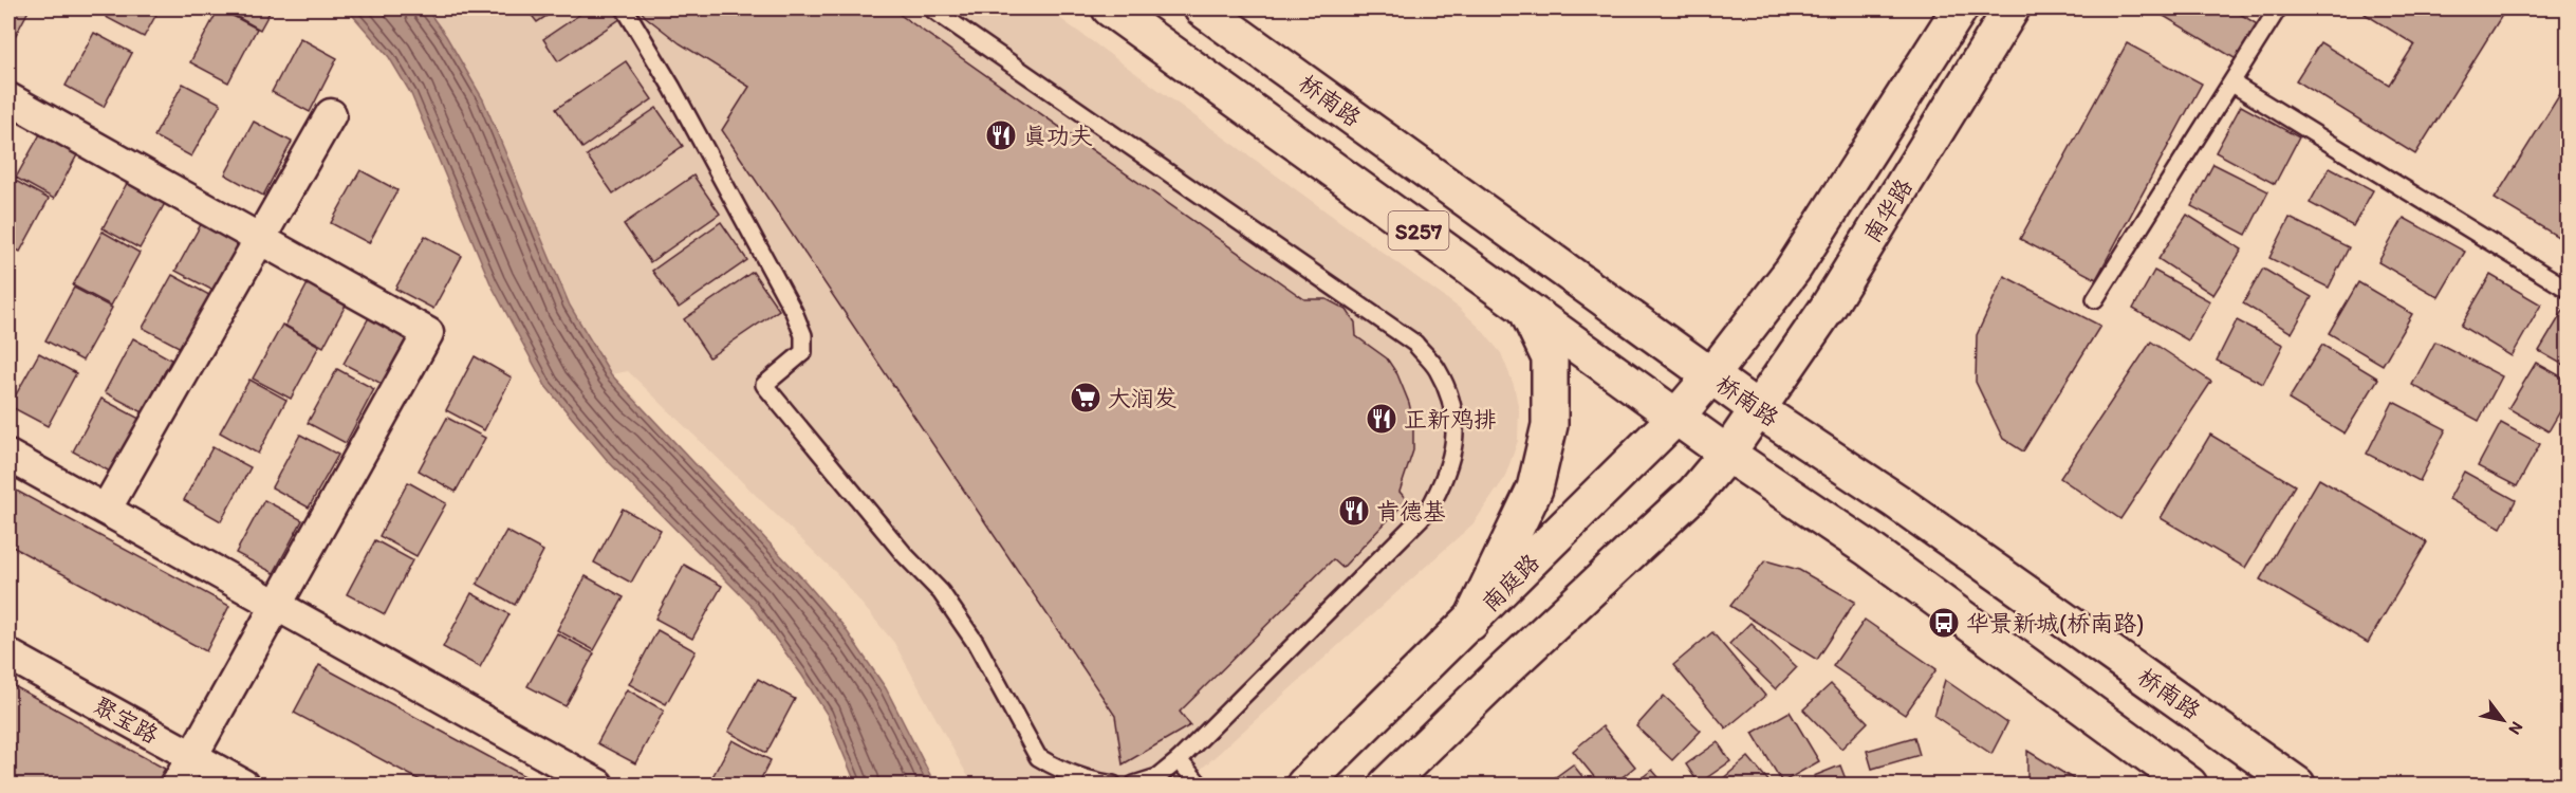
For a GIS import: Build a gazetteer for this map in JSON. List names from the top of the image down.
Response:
{
  "streets": {
    "main road": [
      "桥南路",
      "南华路",
      "S257",
      "南庭路"
    ],
    "street": ["聚宝路"]
  },
  "crossings": [
    ["桥南路", "南华路"],
    ["桥南路", "南庭路"],
    ["南华路", "南庭路"],
    ["S257", "南庭路"]
  ],
  "places": {
    "restaurant": ["真功夫", "正新鸡排", "肯德基"],
    "supermarket": ["大润发"],
    "bus stop": ["华景新城(桥南路)"]
  },
  "north": "bottom right"
}
